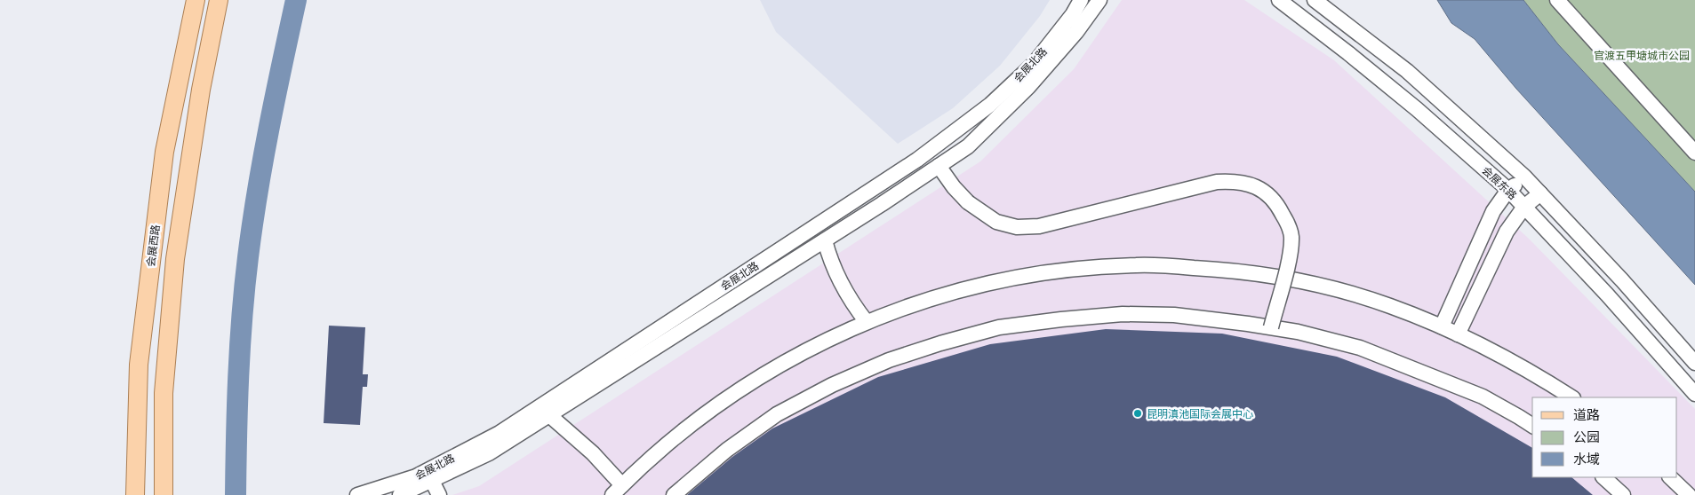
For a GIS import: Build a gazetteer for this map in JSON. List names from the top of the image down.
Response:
{
  "streets": {
    "main road": ["会展西路"],
    "street": ["会展北路", "会展东路"]
  },
  "parks": ["官渡五甲塘城市公园"],
  "places": ["昆明滇池国际会展中心"],
  "legend": ["道路", "公园", "水域"]
}
